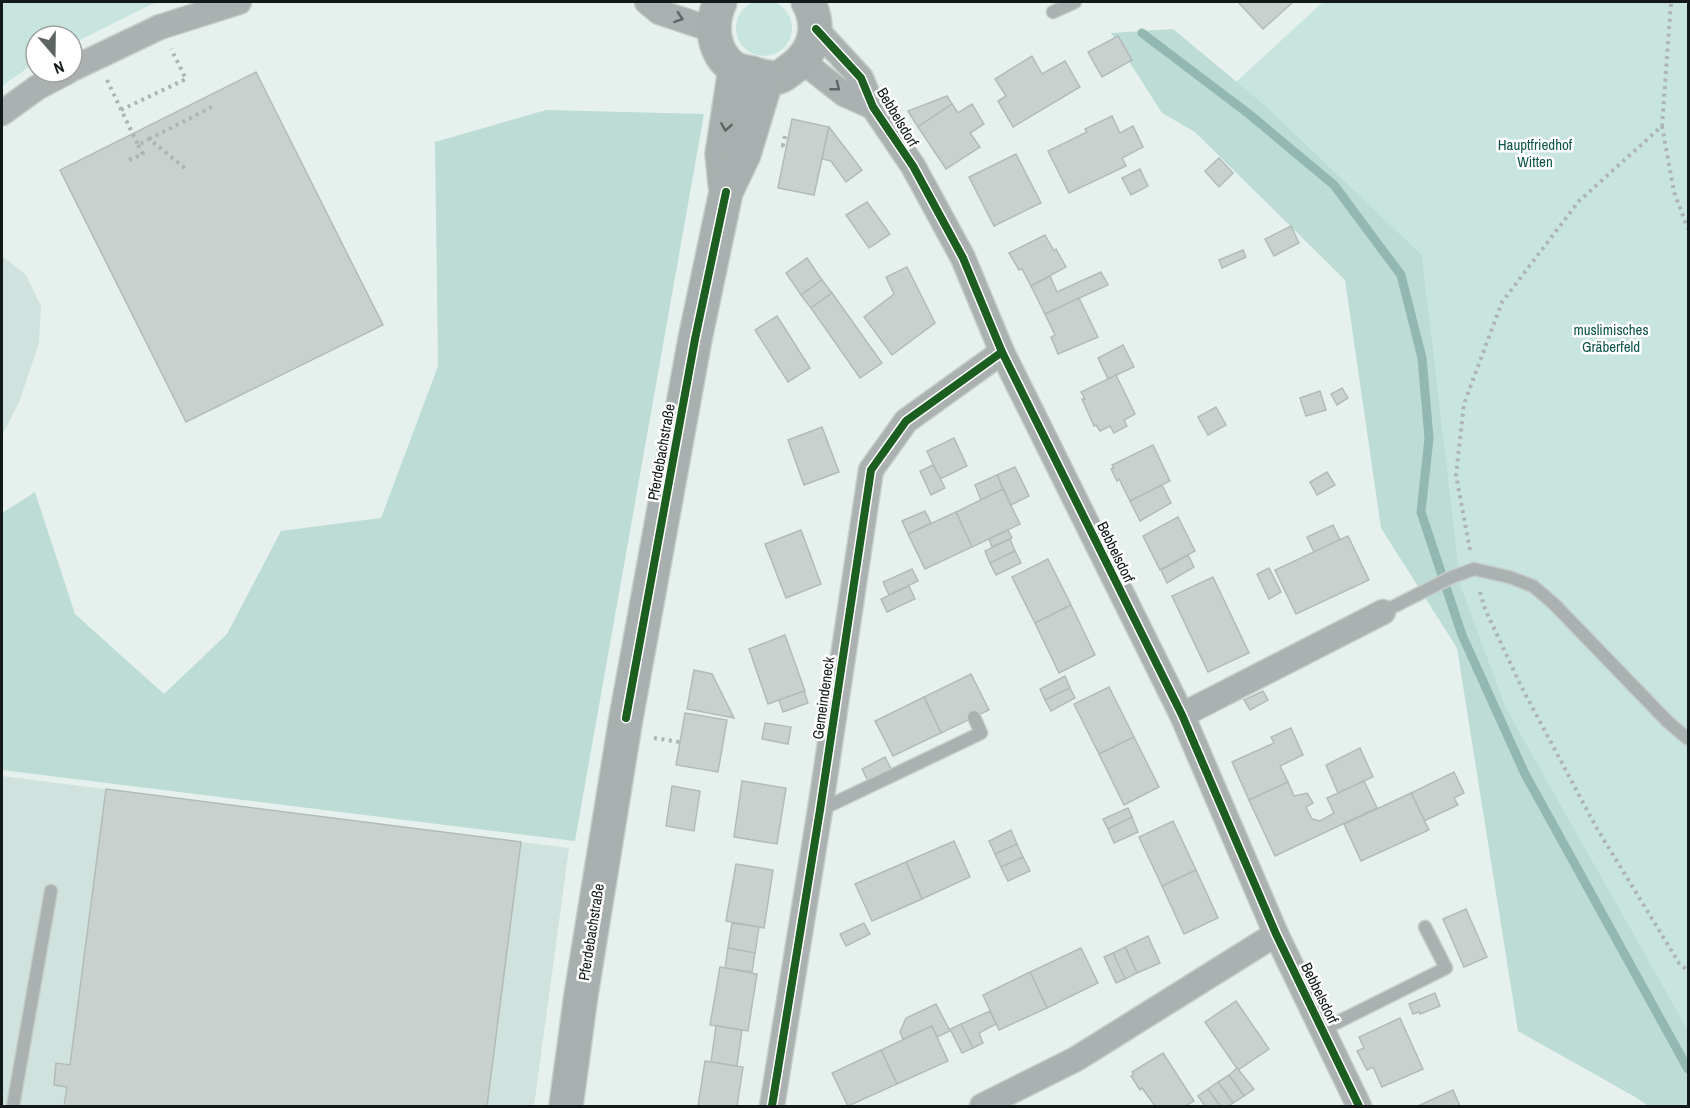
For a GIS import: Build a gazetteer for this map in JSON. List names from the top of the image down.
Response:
{
  "streets": {
    "main road": ["Pferdebachstraße"],
    "street": ["Bebbelsdorf", "Gemeindeneck"]
  },
  "crossings": [
    ["Bebbelsdorf", "Gemeindeneck"]
  ],
  "parks": ["Hauptfriedhof Witten", "muslimisches Gräberfeld"],
  "north": "bottom"
}
